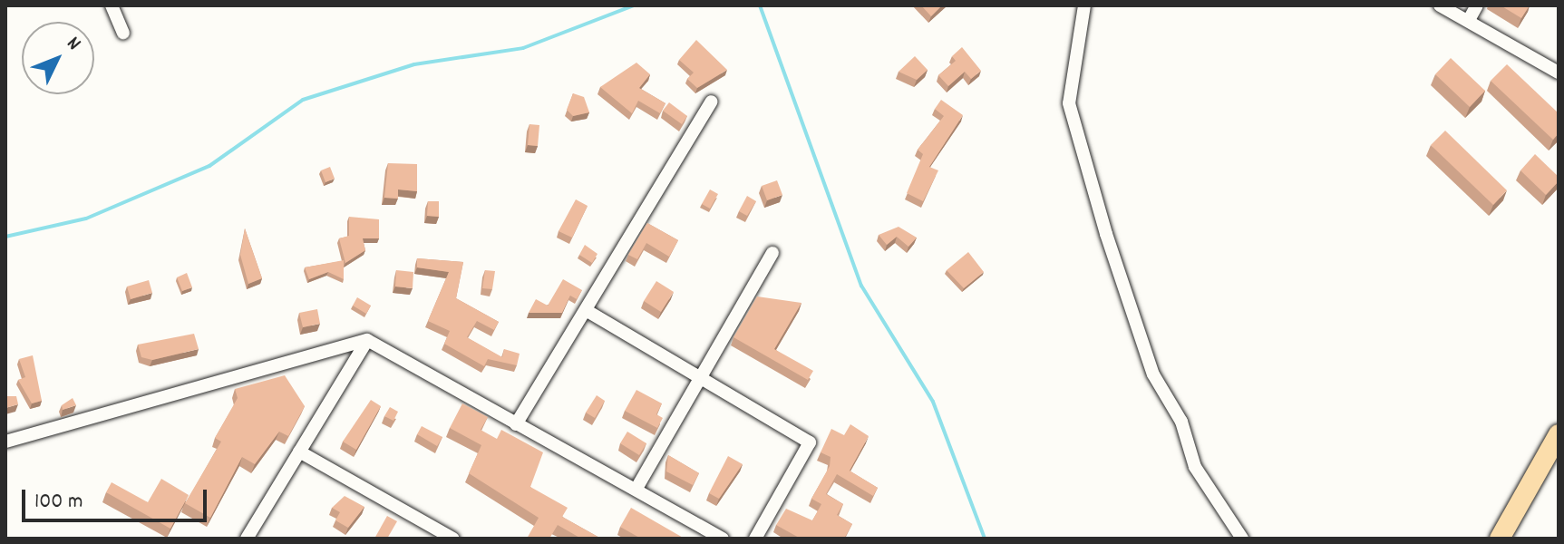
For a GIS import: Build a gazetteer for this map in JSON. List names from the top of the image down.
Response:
{
  "scale_bar": "100 m",
  "north": "top right"
}
